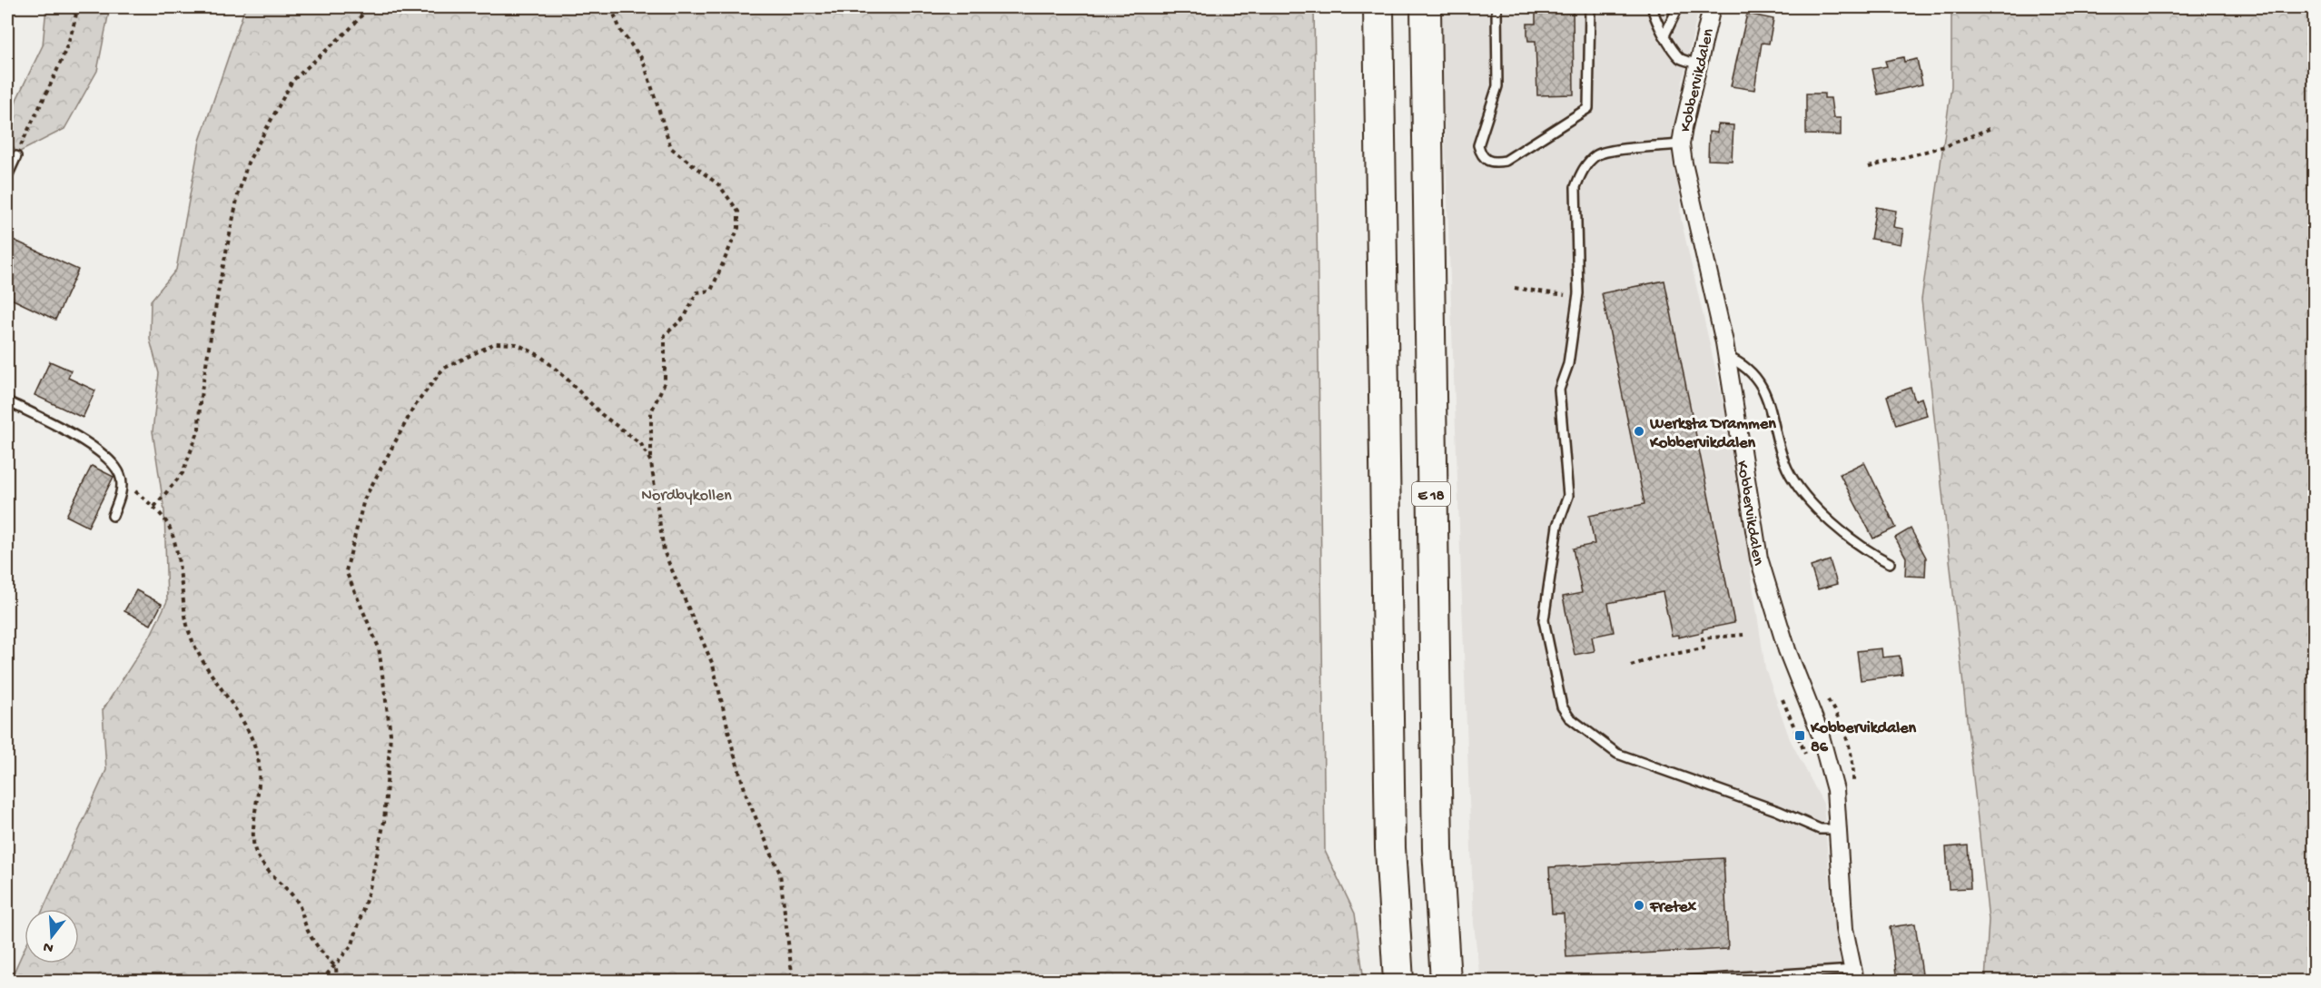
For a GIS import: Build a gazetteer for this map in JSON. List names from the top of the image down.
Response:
{
  "streets": {
    "highway": ["E 18"],
    "street": ["Kobbervikdalen"]
  },
  "parks": ["Nordbykollen"],
  "places": {
    "other": ["Werksta Drammen Kobbervikdalen", "Fretex"],
    "transit": ["Kobbervikdalen 86"]
  },
  "north": "bottom"
}
